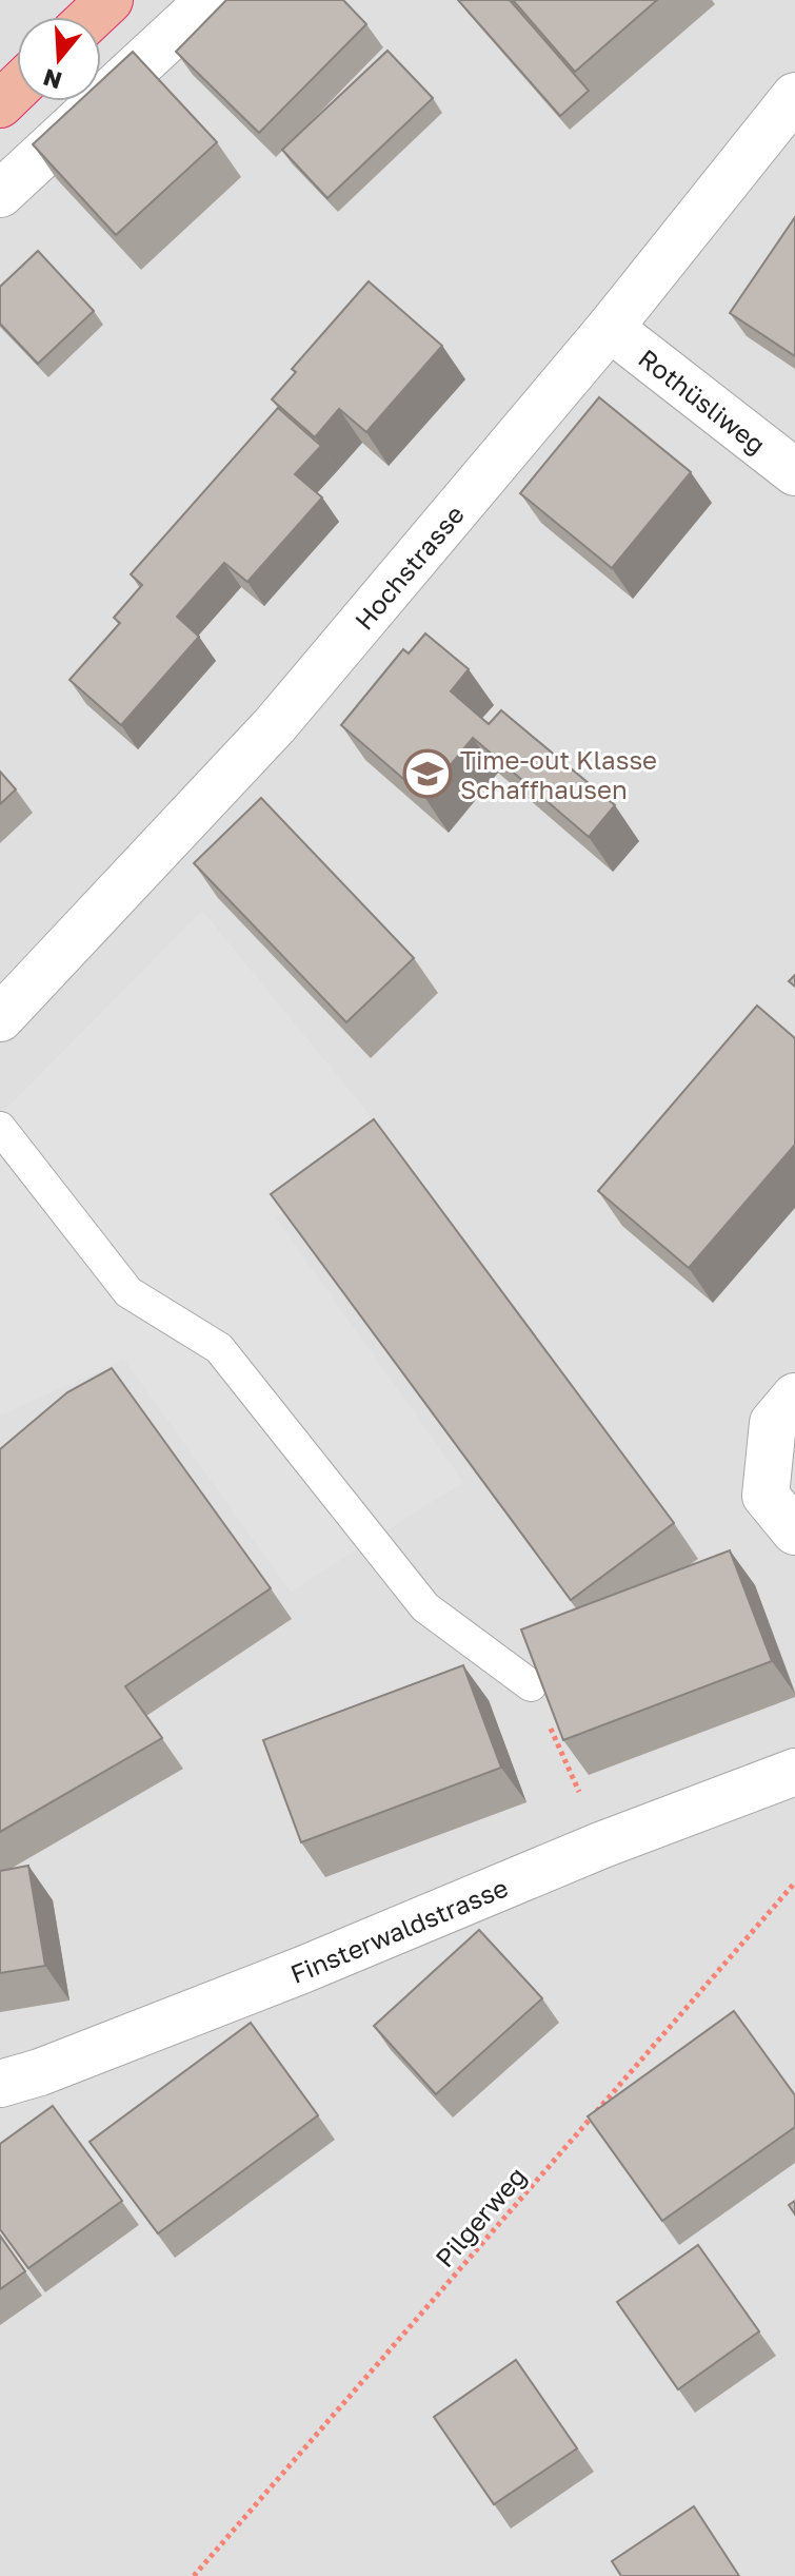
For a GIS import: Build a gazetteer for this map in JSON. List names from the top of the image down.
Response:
{
  "streets": {
    "street": ["Rothüsliweg", "Hochstrasse", "Finsterwaldstrasse"],
    "path": ["Pilgerweg"]
  },
  "crossings": [
    ["Rothüsliweg", "Hochstrasse"]
  ],
  "places": {
    "school or university": ["Time-out Klasse Schaffhausen"]
  },
  "north": "bottom"
}
